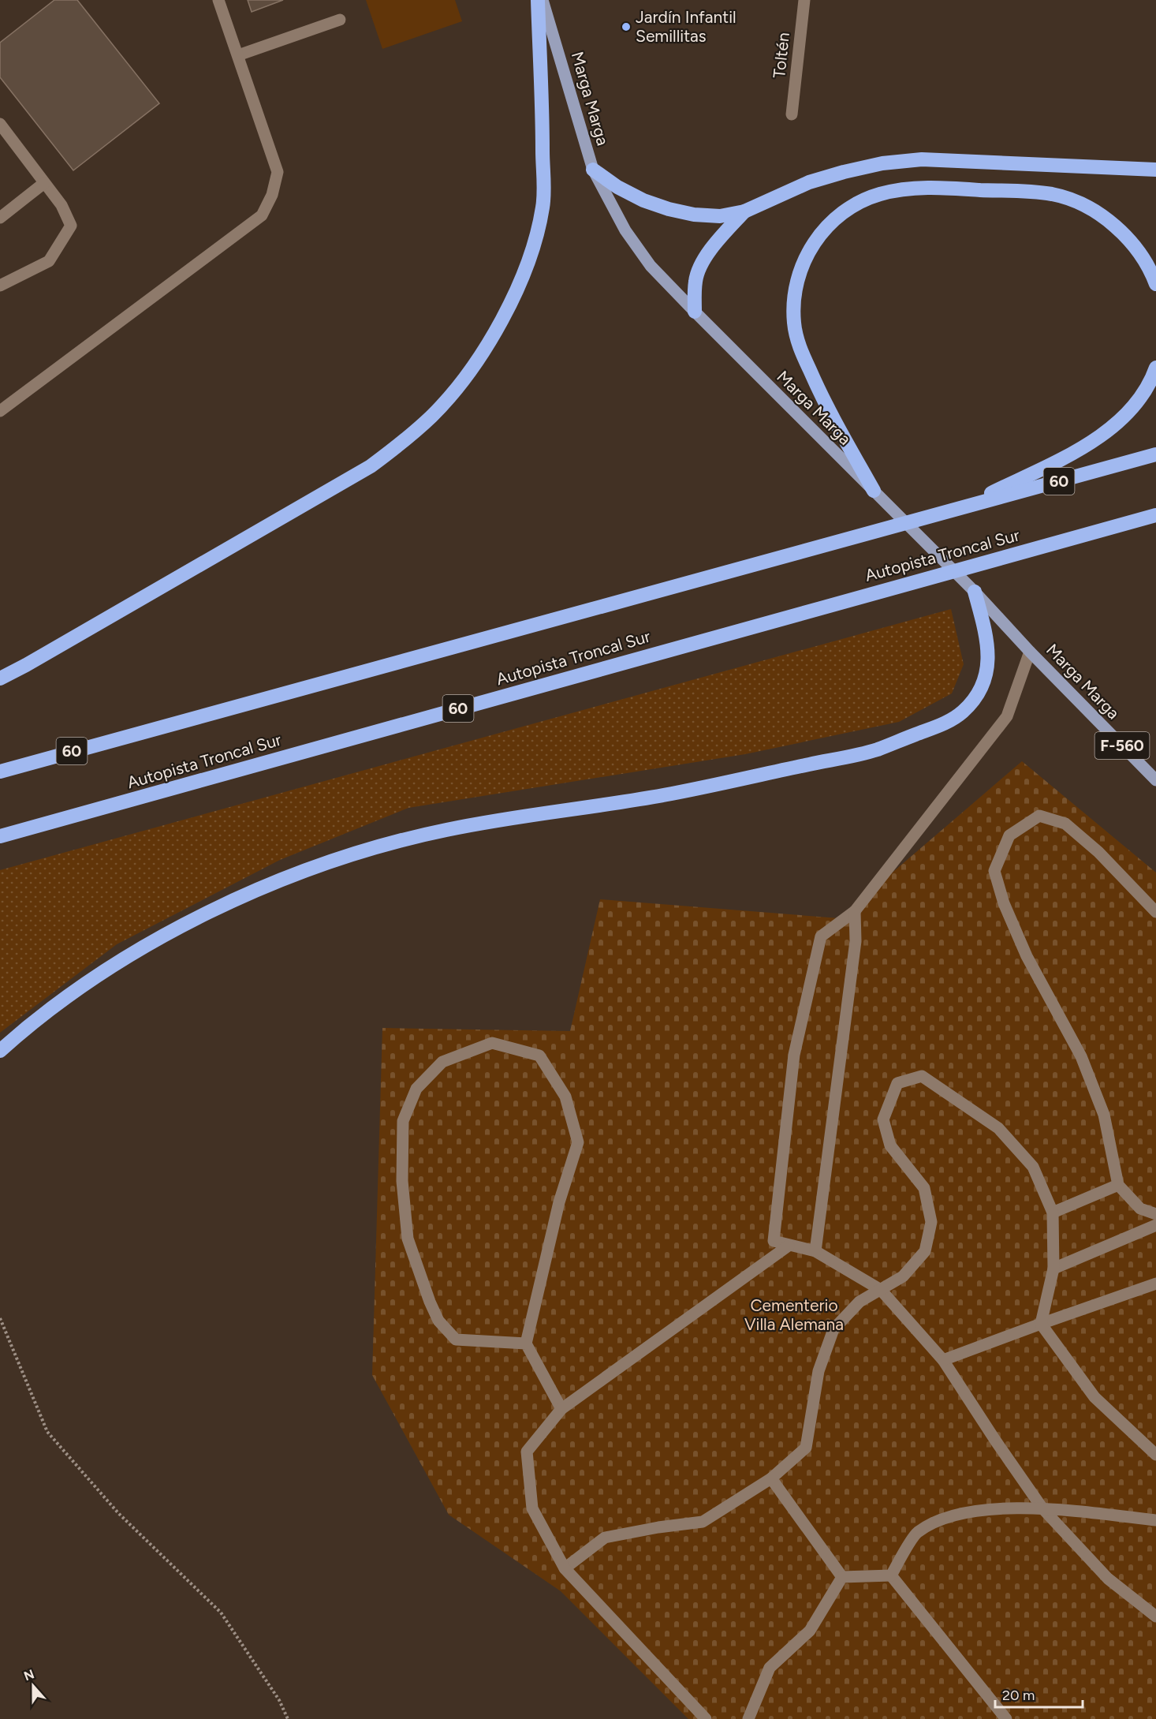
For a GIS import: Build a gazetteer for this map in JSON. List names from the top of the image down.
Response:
{
  "streets": {
    "highway": ["60", "Autopista Troncal Sur"],
    "main road": ["Marga Marga", "F-560"],
    "street": ["Toltén"]
  },
  "parks": ["Cementerio Villa Alemana"],
  "places": ["Jardín Infantil Semillitas"],
  "scale_bar": "20 m",
  "north": "top"
}
